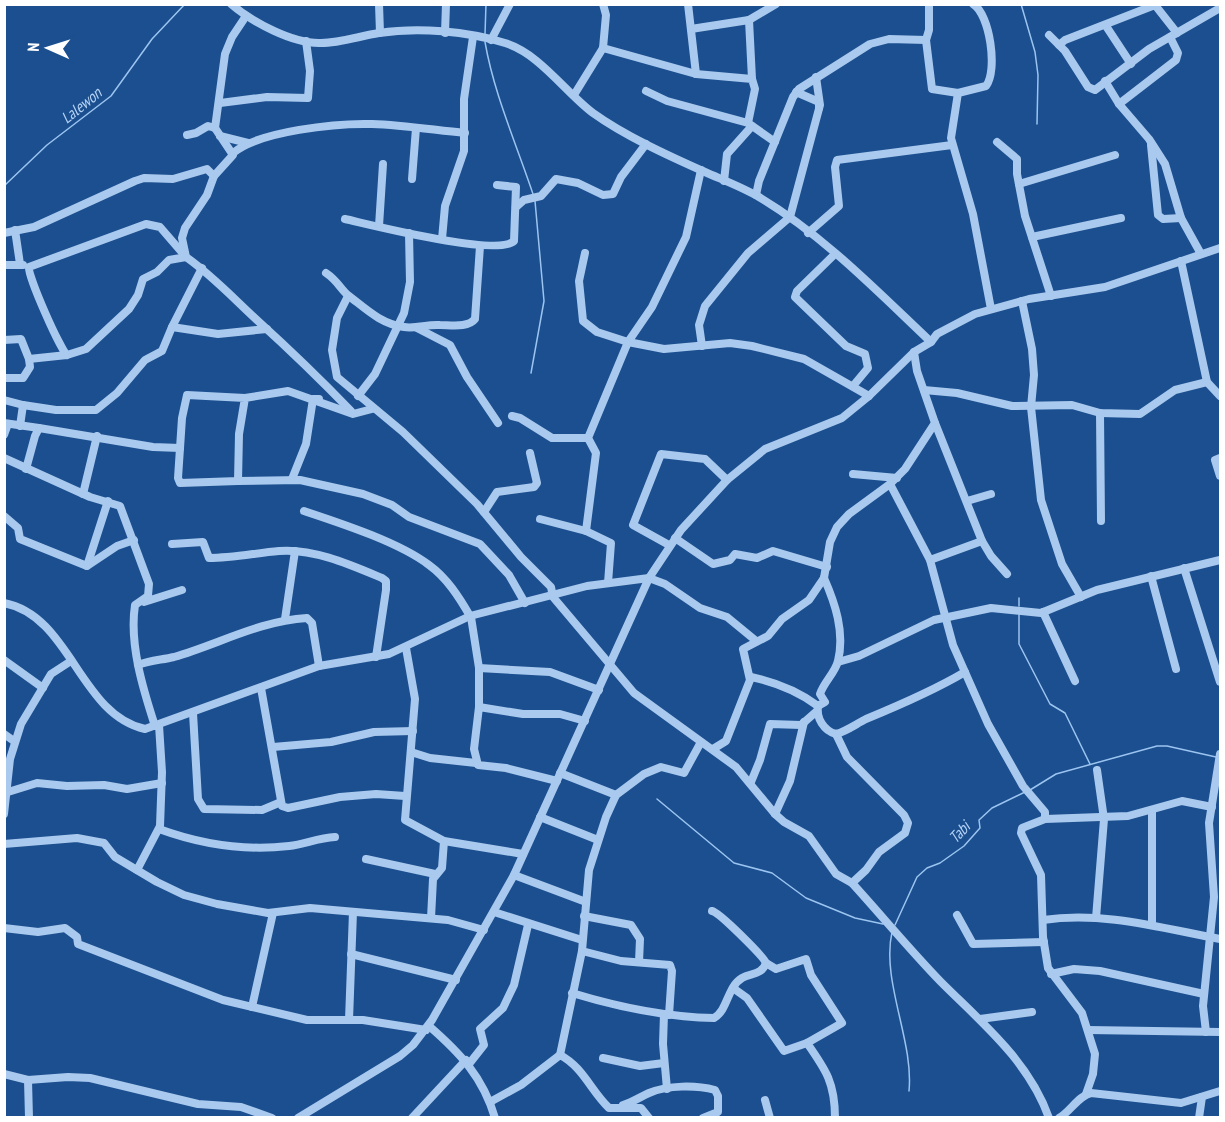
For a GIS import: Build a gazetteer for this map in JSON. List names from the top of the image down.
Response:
{
  "water": ["Lalewon", "Tabi"],
  "north": "left"
}
